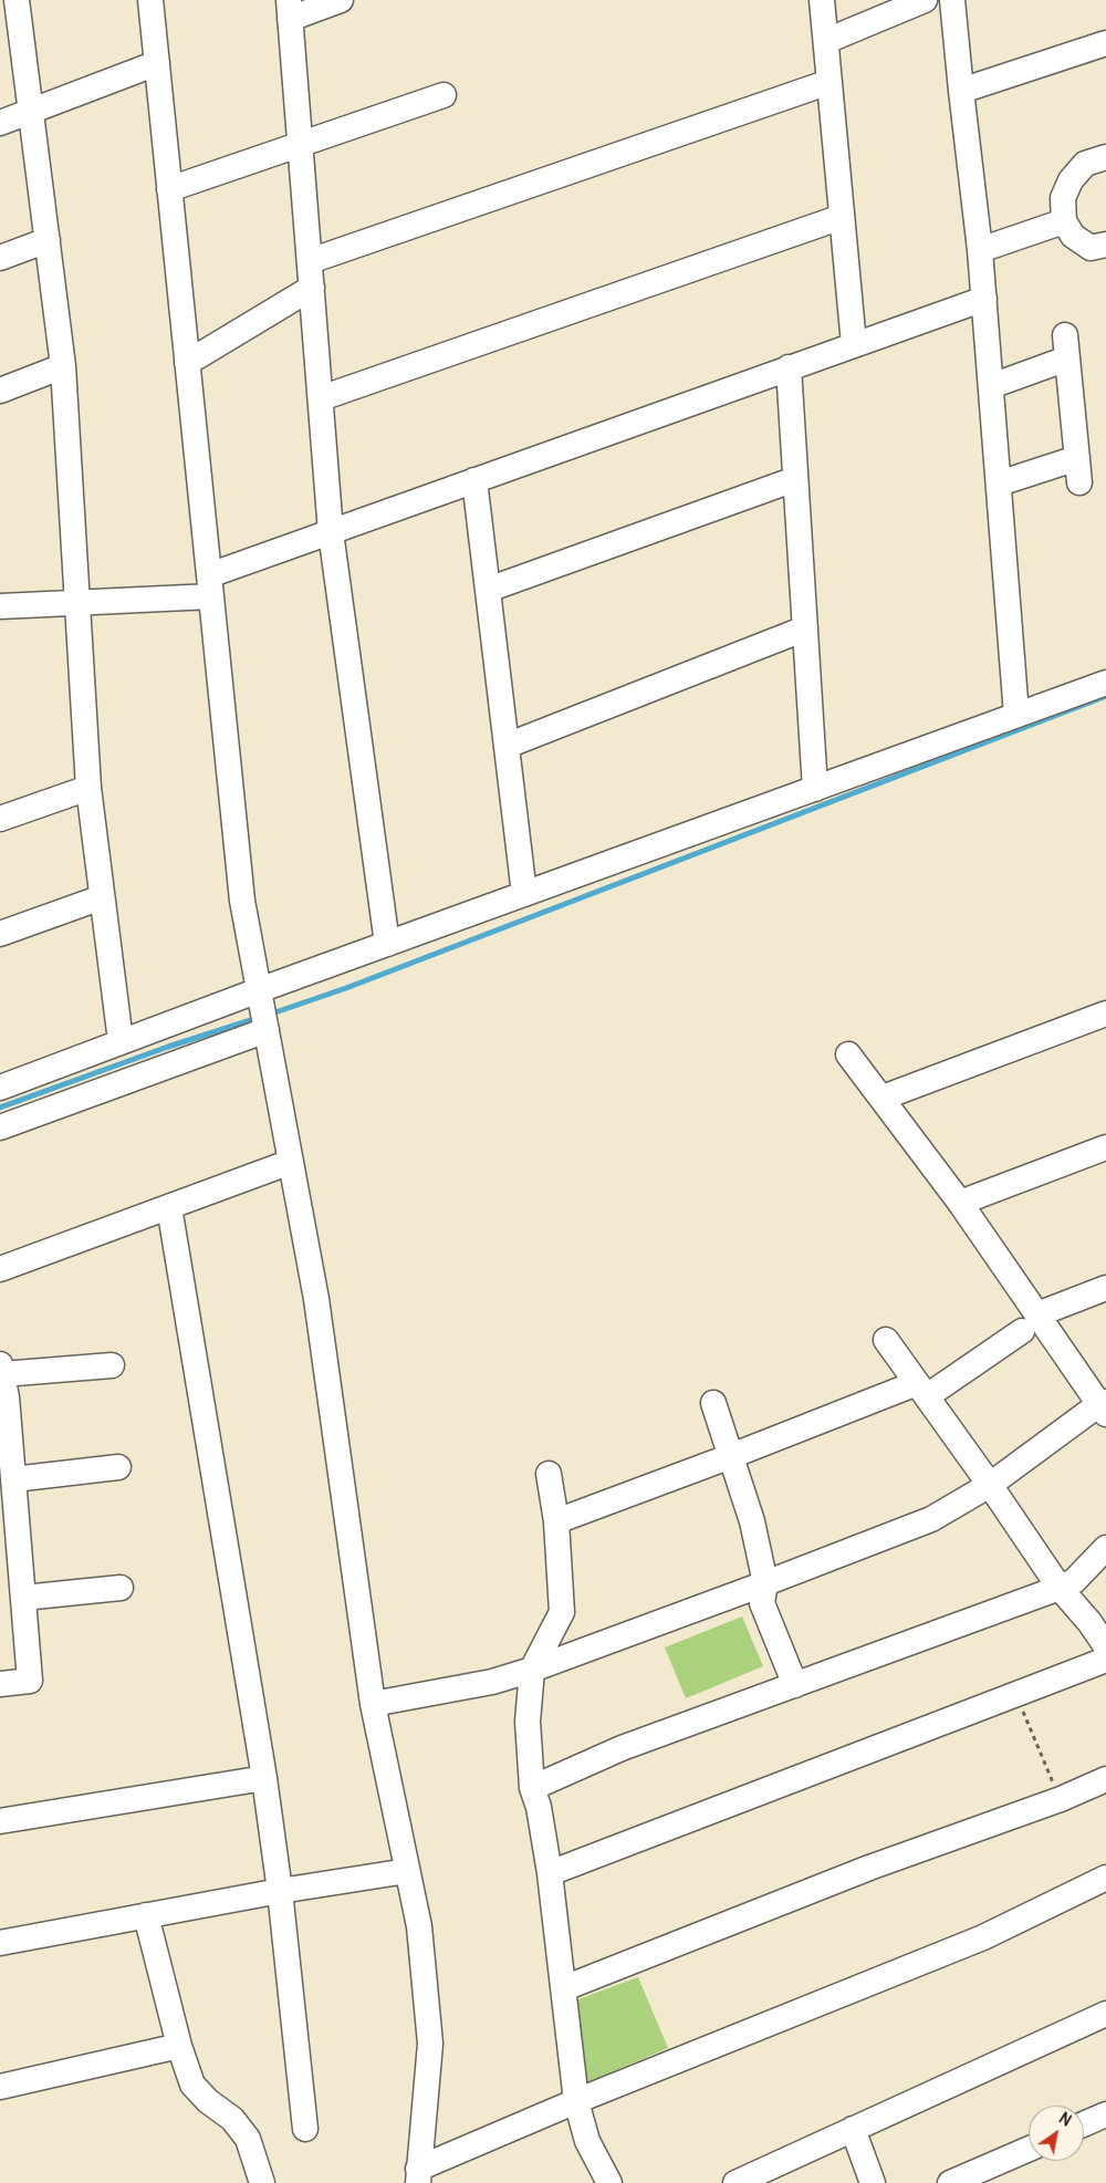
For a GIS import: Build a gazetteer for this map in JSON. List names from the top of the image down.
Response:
{
  "north": "top right"
}
